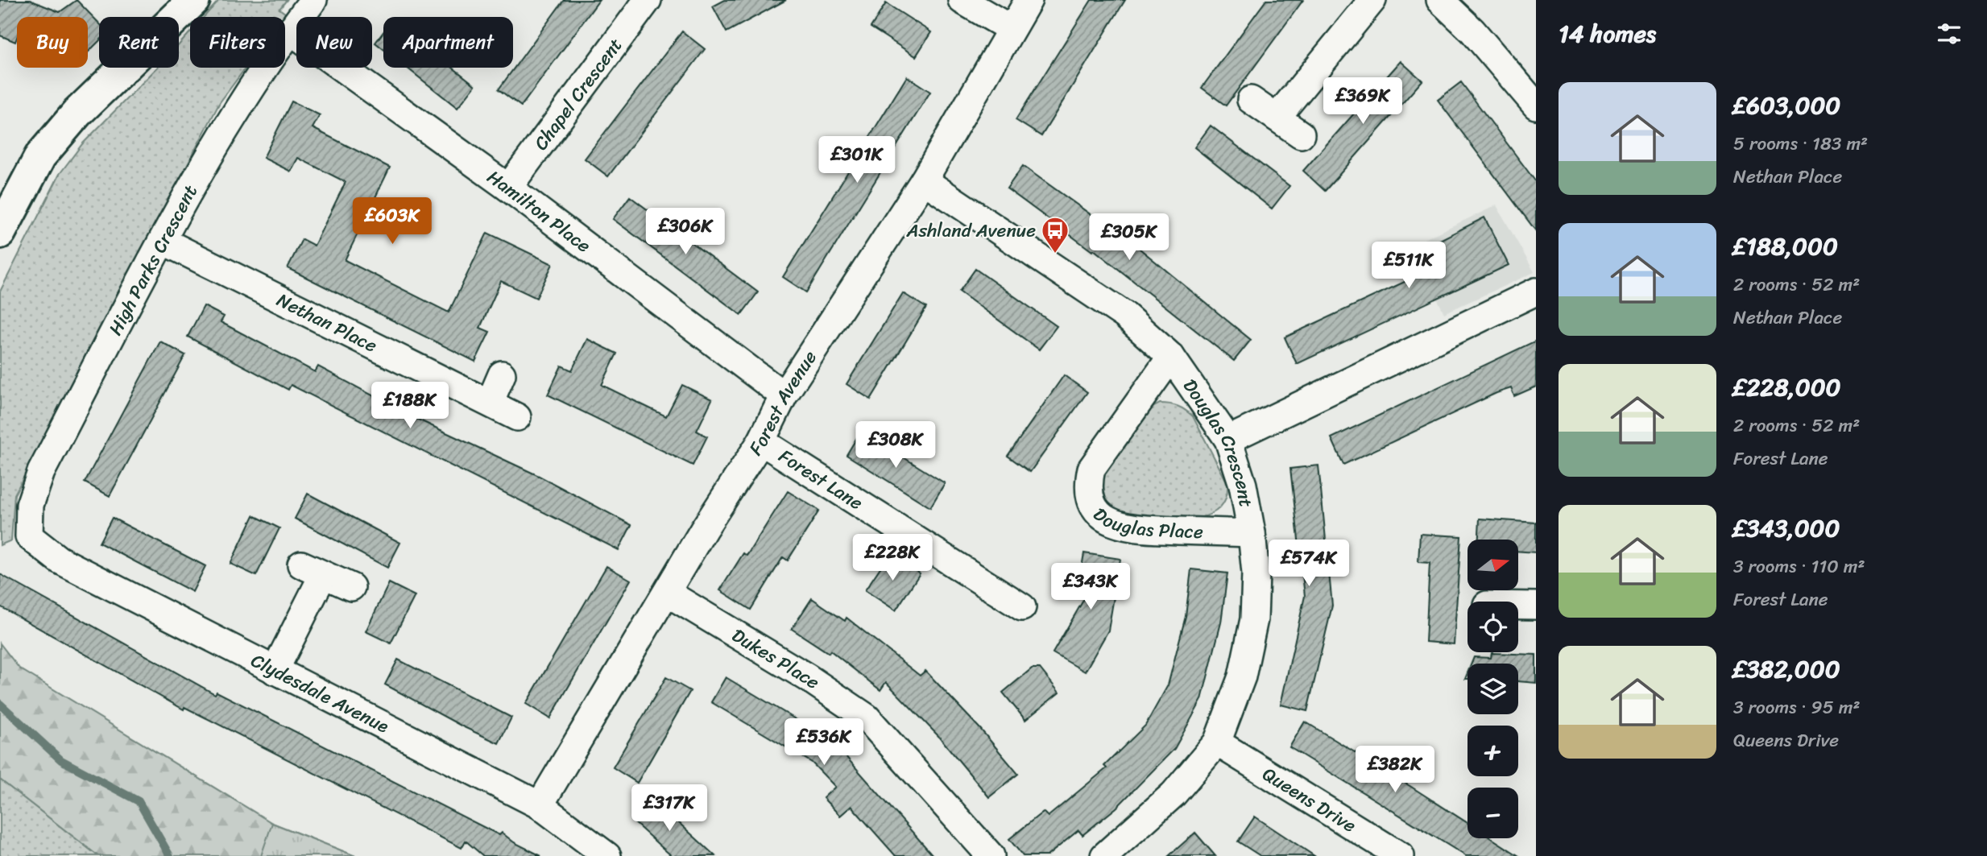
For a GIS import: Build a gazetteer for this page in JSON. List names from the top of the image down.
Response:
{
  "streets": {
    "street": [
      "Chapel Crescent",
      "Hamilton Place",
      "High Parks Crescent",
      "Nethan Place",
      "Forest Avenue",
      "Douglas Crescent",
      "Forest Lane",
      "Douglas Place",
      "Dukes Place",
      "Clydesdale Avenue",
      "Queens Drive"
    ]
  },
  "crossings": [
    ["Chapel Crescent", "Hamilton Place"],
    ["Hamilton Place", "High Parks Crescent"],
    ["Hamilton Place", "Forest Avenue"],
    ["High Parks Crescent", "Nethan Place"],
    ["High Parks Crescent", "Clydesdale Avenue"],
    ["Forest Avenue", "Douglas Crescent"],
    ["Forest Avenue", "Forest Lane"],
    ["Forest Avenue", "Dukes Place"],
    ["Forest Avenue", "Clydesdale Avenue"],
    ["Douglas Crescent", "Douglas Place"],
    ["Douglas Crescent", "Queens Drive"]
  ],
  "places": {
    "bus stop": ["Ashland Avenue"]
  },
  "north": "right",
  "page": {
    "heading": "14 homes",
    "chip": [
      "Buy",
      "Rent",
      "Filters",
      "New",
      "Apartment"
    ],
    "list": [
      {
        "name": "£603,000",
        "note": "5 rooms · 183 m² · Nethan Place"
      },
      {
        "name": "£188,000",
        "note": "2 rooms · 52 m² · Nethan Place"
      },
      {
        "name": "£228,000",
        "note": "2 rooms · 52 m² · Forest Lane"
      },
      {
        "name": "£343,000",
        "note": "3 rooms · 110 m² · Forest Lane"
      },
      {
        "name": "£382,000",
        "note": "3 rooms · 95 m² · Queens Drive"
      }
    ],
    "price": [
      "£369K",
      "£301K",
      "£603K",
      "£306K",
      "£305K",
      "£511K",
      "£188K",
      "£308K",
      "£228K",
      "£574K",
      "£343K",
      "£536K",
      "£382K",
      "£317K"
    ],
    "map_buttons": ["+", "−"]
  }
}
